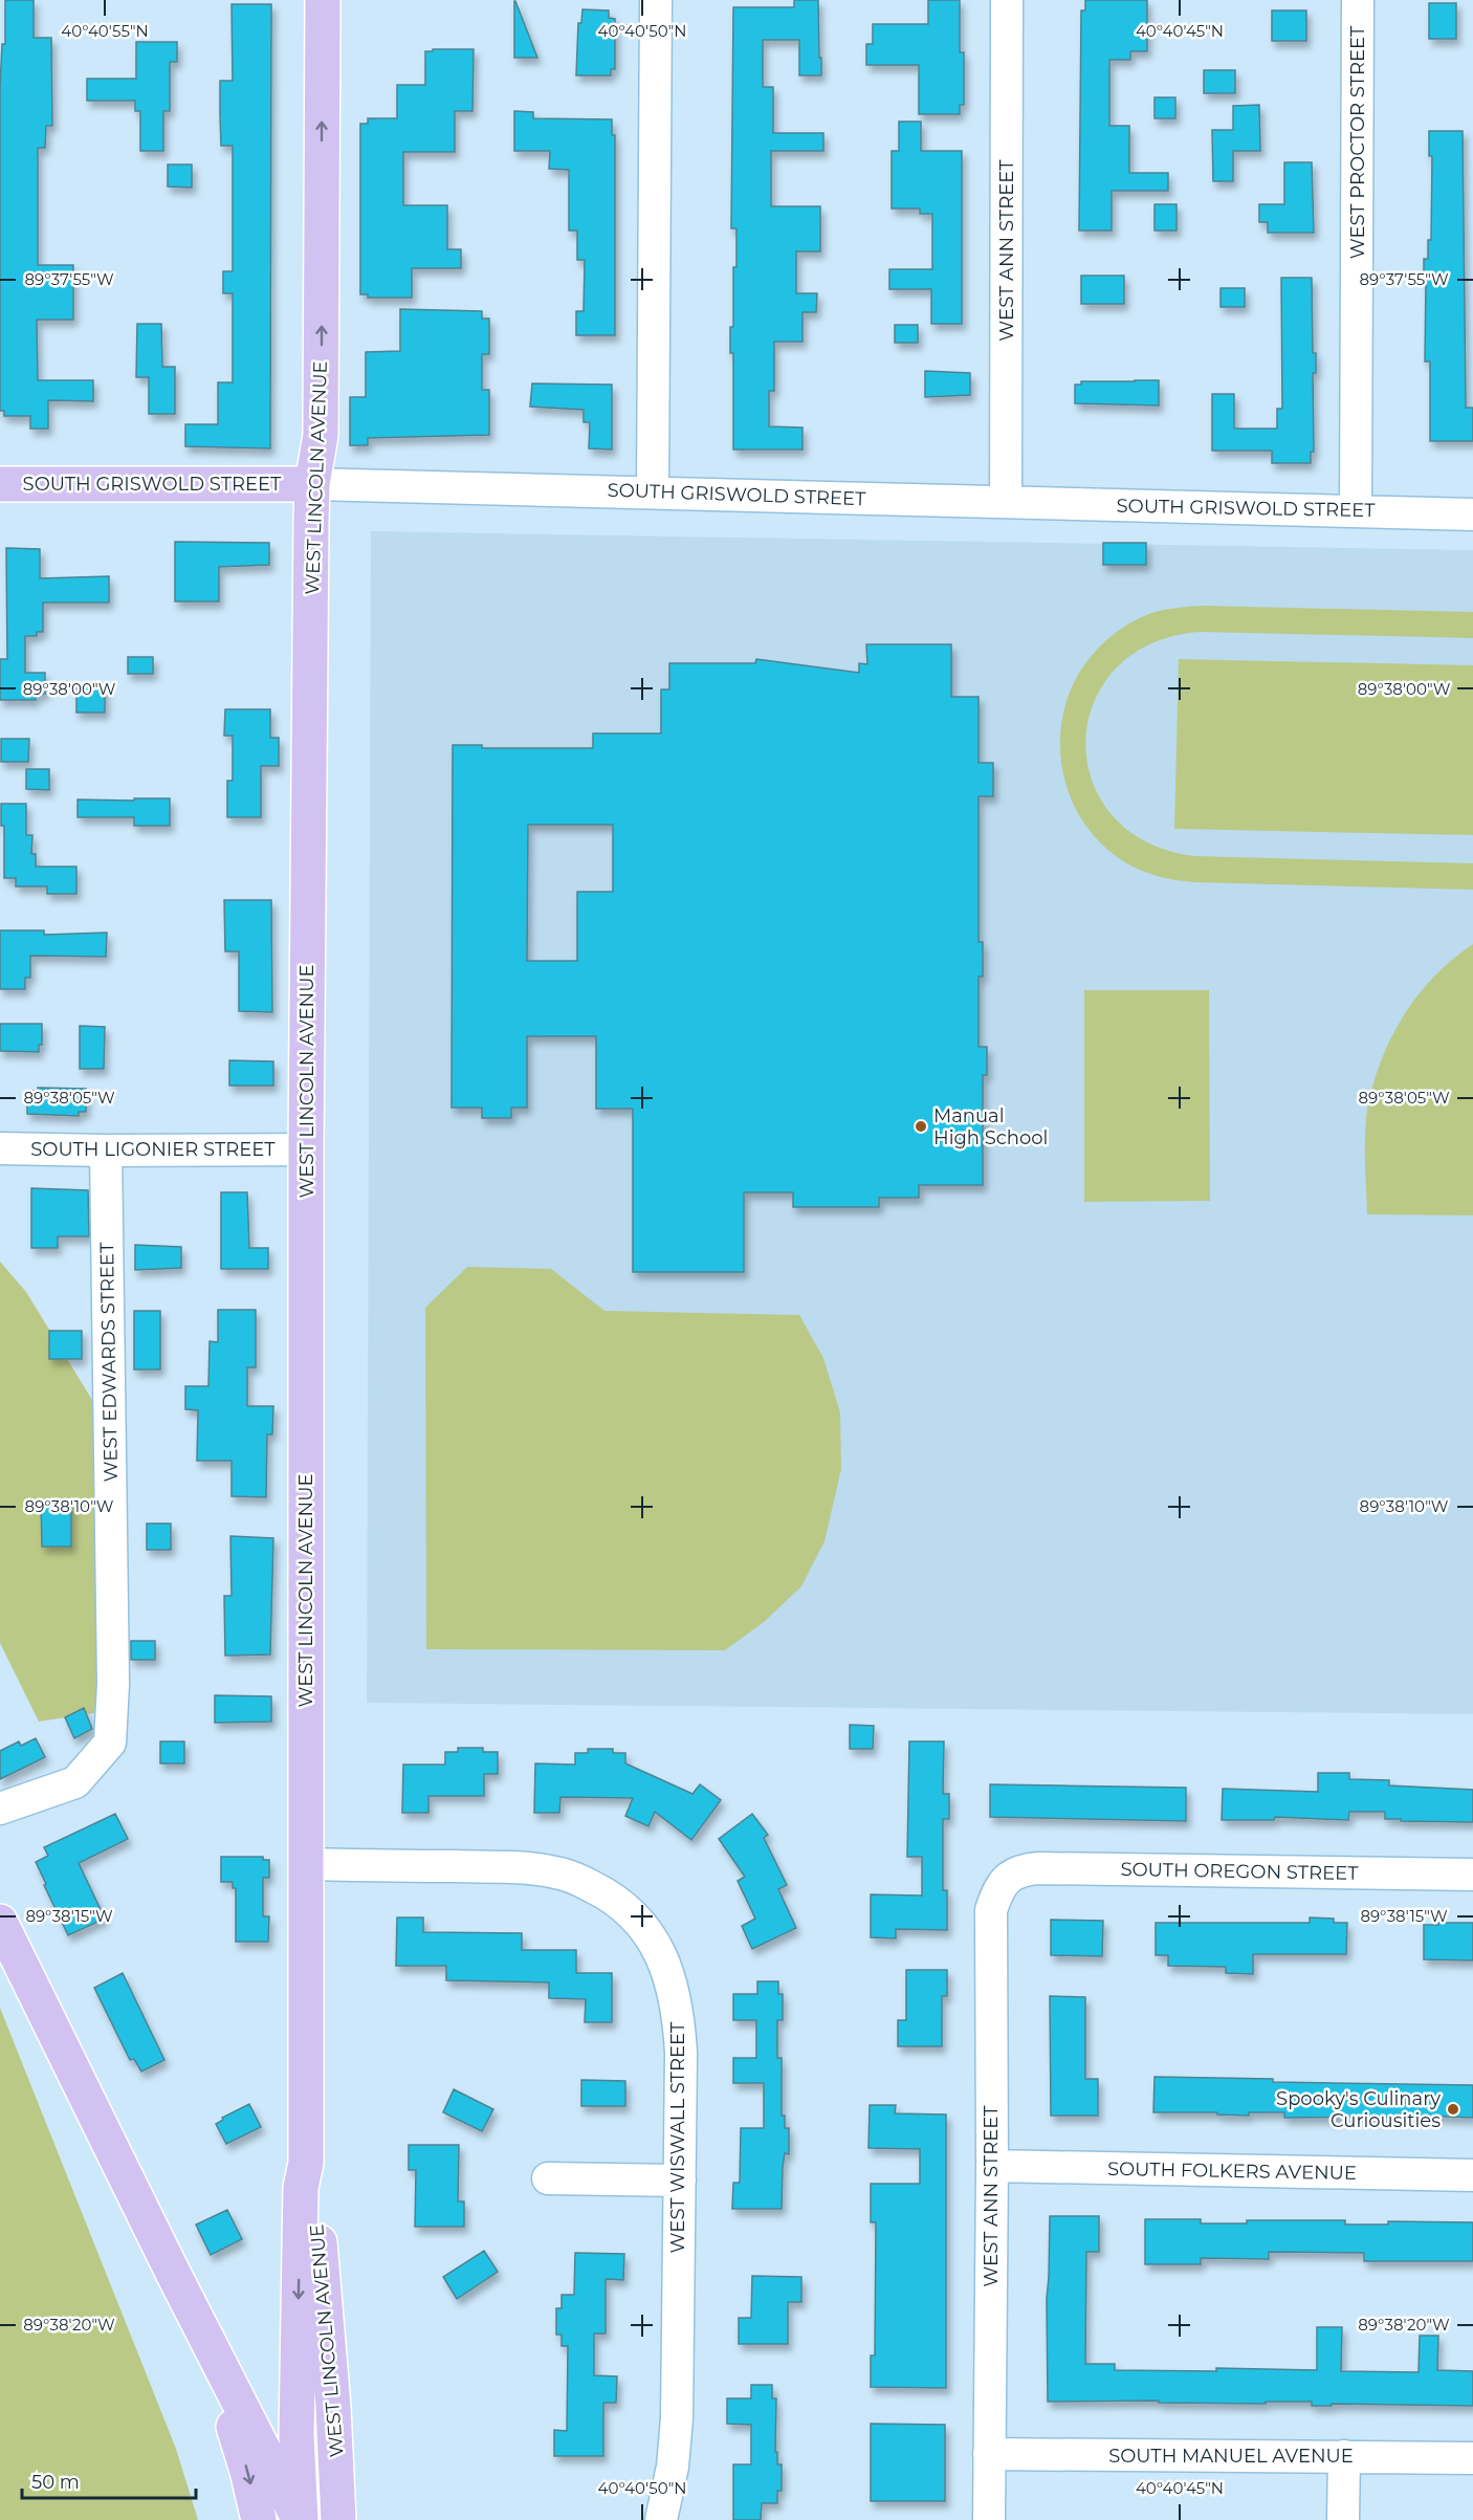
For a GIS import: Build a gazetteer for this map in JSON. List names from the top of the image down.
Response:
{
  "streets": {
    "main road": ["WEST LINCOLN AVENUE", "SOUTH GRISWOLD STREET"],
    "street": [
      "WEST PROCTOR STREET",
      "WEST ANN STREET",
      "SOUTH LIGONIER STREET",
      "WEST EDWARDS STREET",
      "SOUTH OREGON STREET",
      "WEST WISWALL STREET",
      "SOUTH FOLKERS AVENUE",
      "SOUTH MANUEL AVENUE"
    ]
  },
  "crossings": [
    ["WEST PROCTOR STREET", "SOUTH GRISWOLD STREET"],
    ["WEST ANN STREET", "SOUTH GRISWOLD STREET"],
    ["WEST ANN STREET", "SOUTH OREGON STREET"],
    ["WEST ANN STREET", "SOUTH FOLKERS AVENUE"],
    ["WEST ANN STREET", "SOUTH MANUEL AVENUE"],
    ["WEST LINCOLN AVENUE", "SOUTH GRISWOLD STREET"],
    ["WEST LINCOLN AVENUE", "SOUTH LIGONIER STREET"],
    ["WEST LINCOLN AVENUE", "WEST WISWALL STREET"],
    ["SOUTH LIGONIER STREET", "WEST EDWARDS STREET"]
  ],
  "places": ["Manual High School", "Spooky's Culinary Curiousities"],
  "scale_bar": "50 m",
  "coordinates": [
    "40°40'55\"N",
    "40°40'50\"N",
    "40°40'45\"N",
    "89°37'55\"W",
    "89°38'00\"W",
    "89°38'05\"W",
    "89°38'10\"W",
    "89°38'15\"W",
    "89°38'20\"W"
  ]
}
